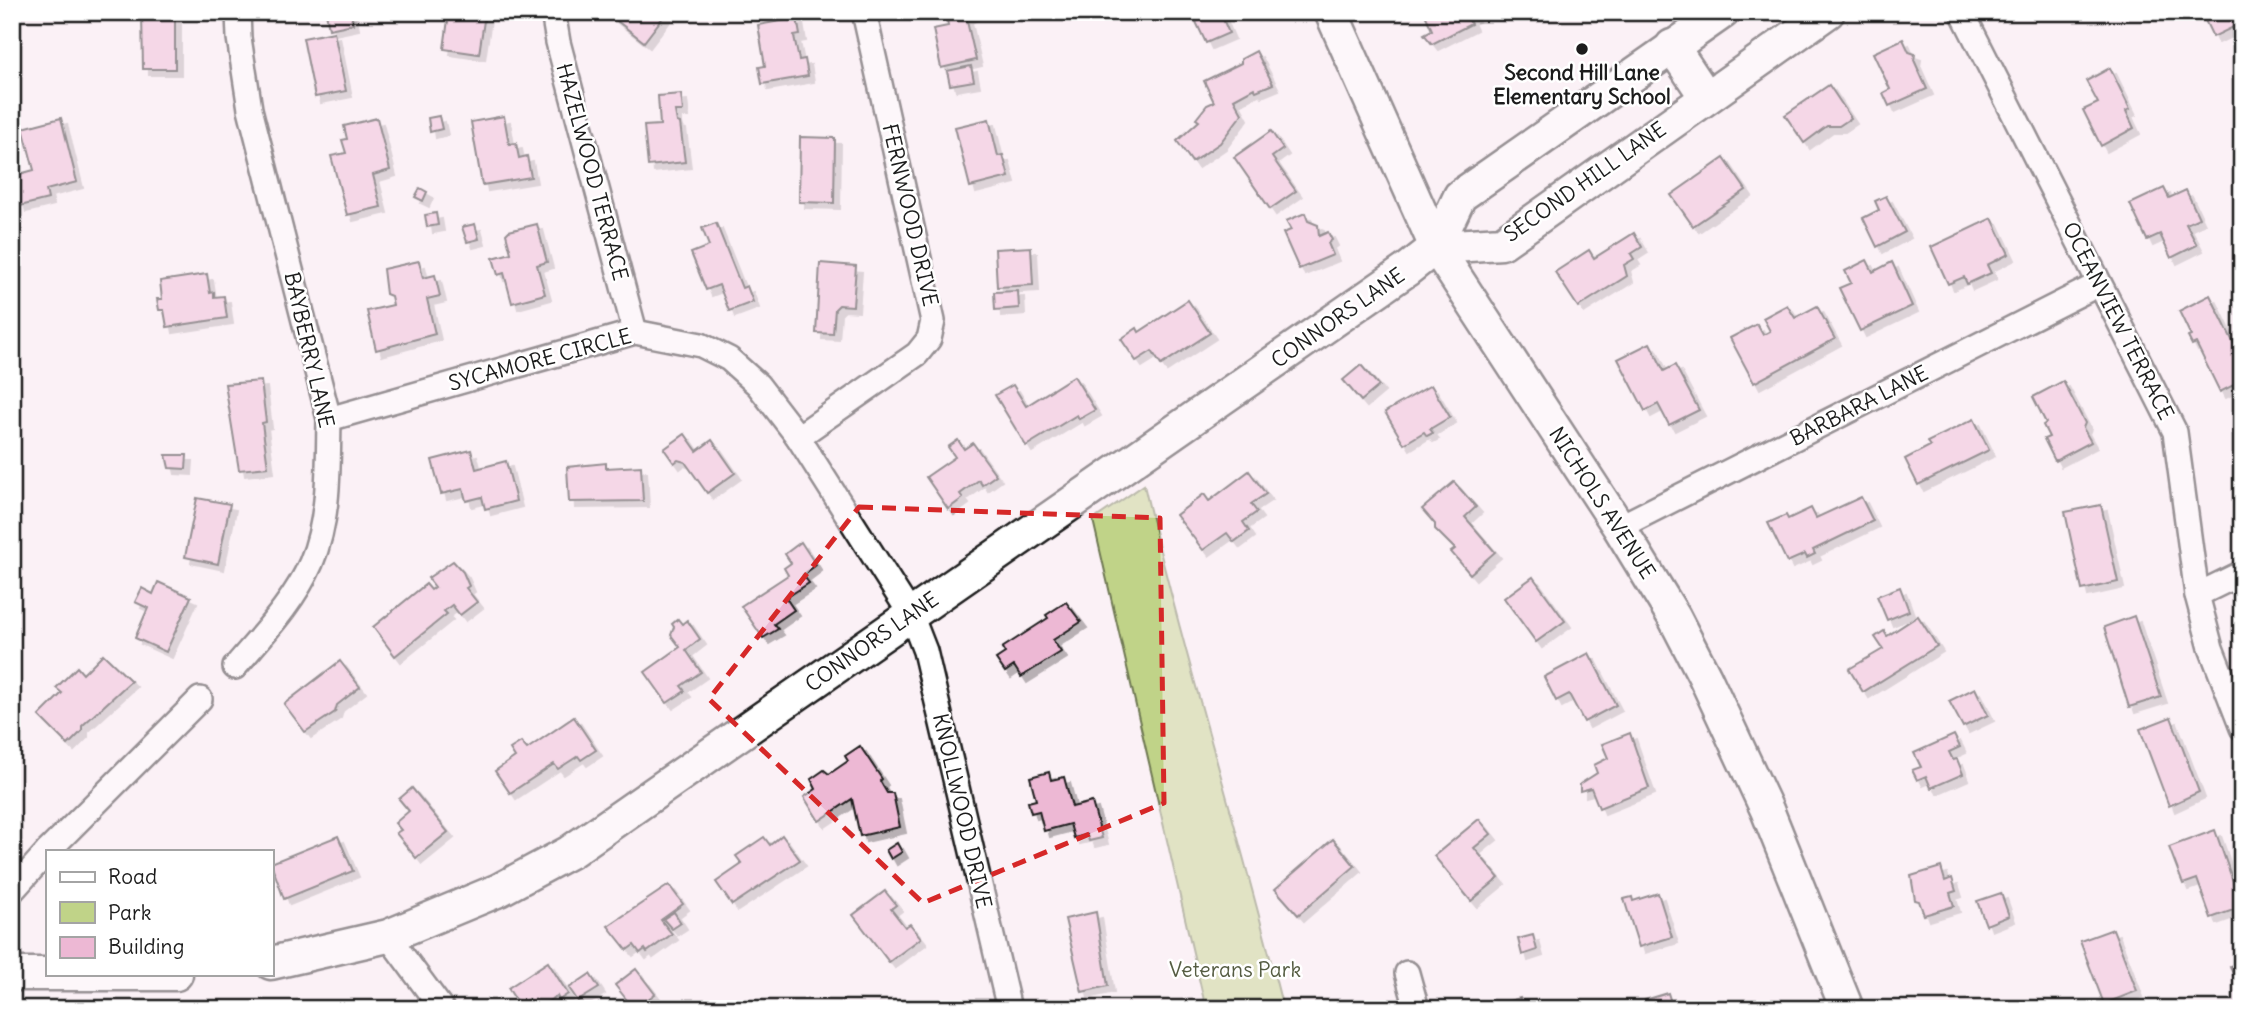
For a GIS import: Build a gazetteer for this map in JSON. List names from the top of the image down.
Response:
{
  "streets": {
    "street": [
      "HAZELWOOD TERRACE",
      "SECOND HILL LANE",
      "FERNWOOD DRIVE",
      "CONNORS LANE",
      "OCEANVIEW TERRACE",
      "BAYBERRY LANE",
      "SYCAMORE CIRCLE",
      "BARBARA LANE",
      "NICHOLS AVENUE",
      "KNOLLWOOD DRIVE"
    ]
  },
  "crossings": [
    ["HAZELWOOD TERRACE", "SYCAMORE CIRCLE"],
    ["SECOND HILL LANE", "CONNORS LANE"],
    ["SECOND HILL LANE", "NICHOLS AVENUE"],
    ["FERNWOOD DRIVE", "SYCAMORE CIRCLE"],
    ["CONNORS LANE", "SYCAMORE CIRCLE"],
    ["CONNORS LANE", "NICHOLS AVENUE"],
    ["CONNORS LANE", "KNOLLWOOD DRIVE"],
    ["OCEANVIEW TERRACE", "BARBARA LANE"],
    ["BAYBERRY LANE", "SYCAMORE CIRCLE"],
    ["SYCAMORE CIRCLE", "KNOLLWOOD DRIVE"],
    ["BARBARA LANE", "NICHOLS AVENUE"]
  ],
  "parks": ["Veterans Park"],
  "places": ["Second Hill Lane Elementary School"],
  "legend": ["Road", "Park", "Building"]
}
